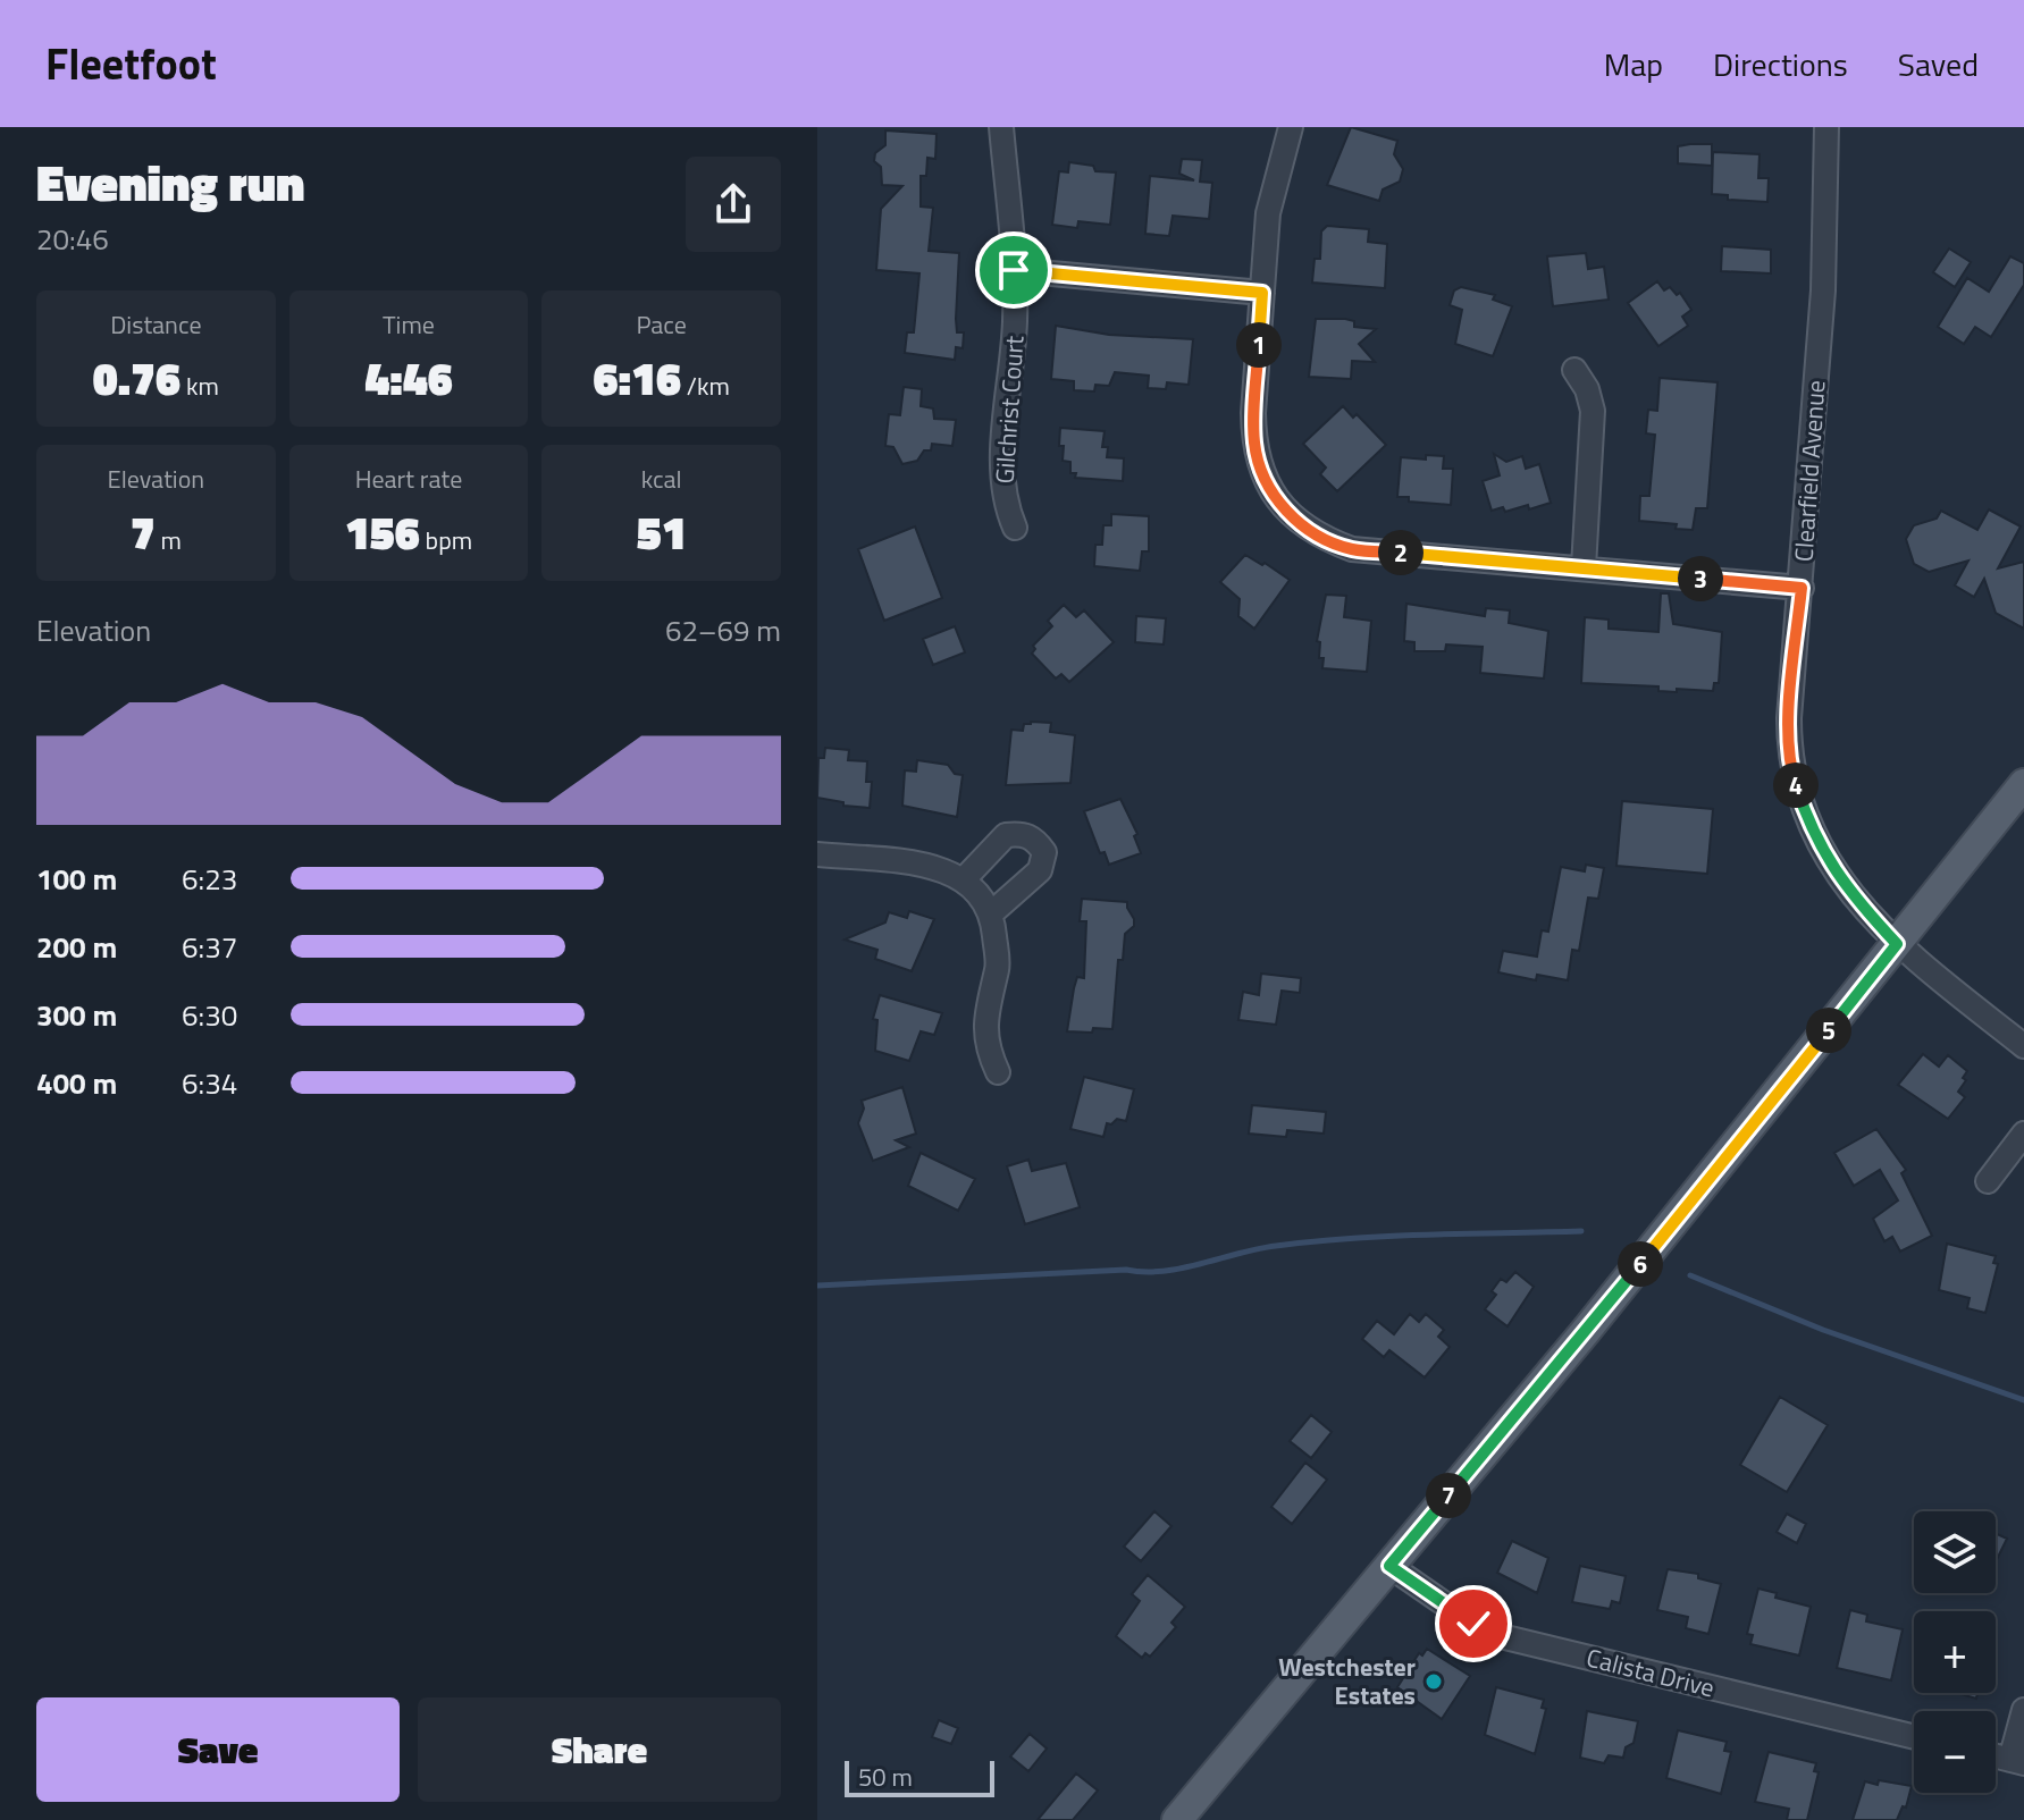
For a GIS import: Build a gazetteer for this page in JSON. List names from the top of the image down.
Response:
{
  "streets": {
    "street": ["Gilchrist Court", "Clearfield Avenue", "Calista Drive"]
  },
  "places": ["Westchester Estates"],
  "scale_bar": "50 m",
  "page": {
    "header": "Fleetfoot",
    "nav": ["Map", "Directions", "Saved"],
    "heading": ["Evening run", "20:46"],
    "stats": [
      ["Distance", "0.76 km"],
      ["Time", "4:46"],
      ["Pace", "6:16 /km"],
      ["Elevation", "7 m"],
      ["Heart rate", "156 bpm"],
      ["kcal", "51"]
    ],
    "pins": [
      "1",
      "2",
      "3",
      "4",
      "5",
      "6",
      "7"
    ],
    "chart": ["Elevation", "62–69 m"],
    "list": [
      {
        "name": "100 m",
        "note": "6:23"
      },
      {
        "name": "200 m",
        "note": "6:37"
      },
      {
        "name": "300 m",
        "note": "6:30"
      },
      {
        "name": "400 m",
        "note": "6:34"
      }
    ],
    "map_buttons": ["+", "−"],
    "buttons": ["Save", "Share"],
    "scale": "50 m"
  }
}
